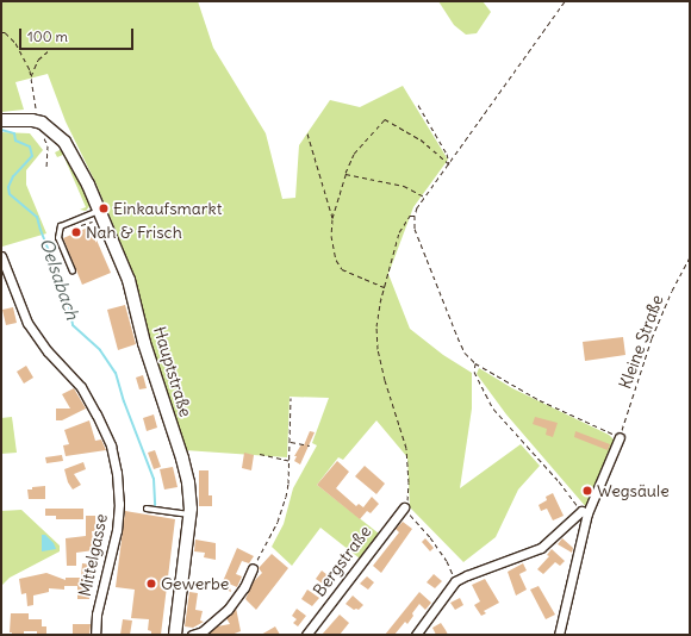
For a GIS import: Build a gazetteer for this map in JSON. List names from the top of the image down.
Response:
{
  "streets": {
    "main road": ["Hauptstraße"],
    "street": ["Mittelgasse", "Bergstraße"],
    "path": ["Kleine Straße"]
  },
  "water": ["Oelsabach"],
  "places": [
    "Einkaufsmarkt",
    "Nah & Frisch",
    "Wegsäule",
    "Gewerbe"
  ],
  "scale_bar": "100 m"
}
